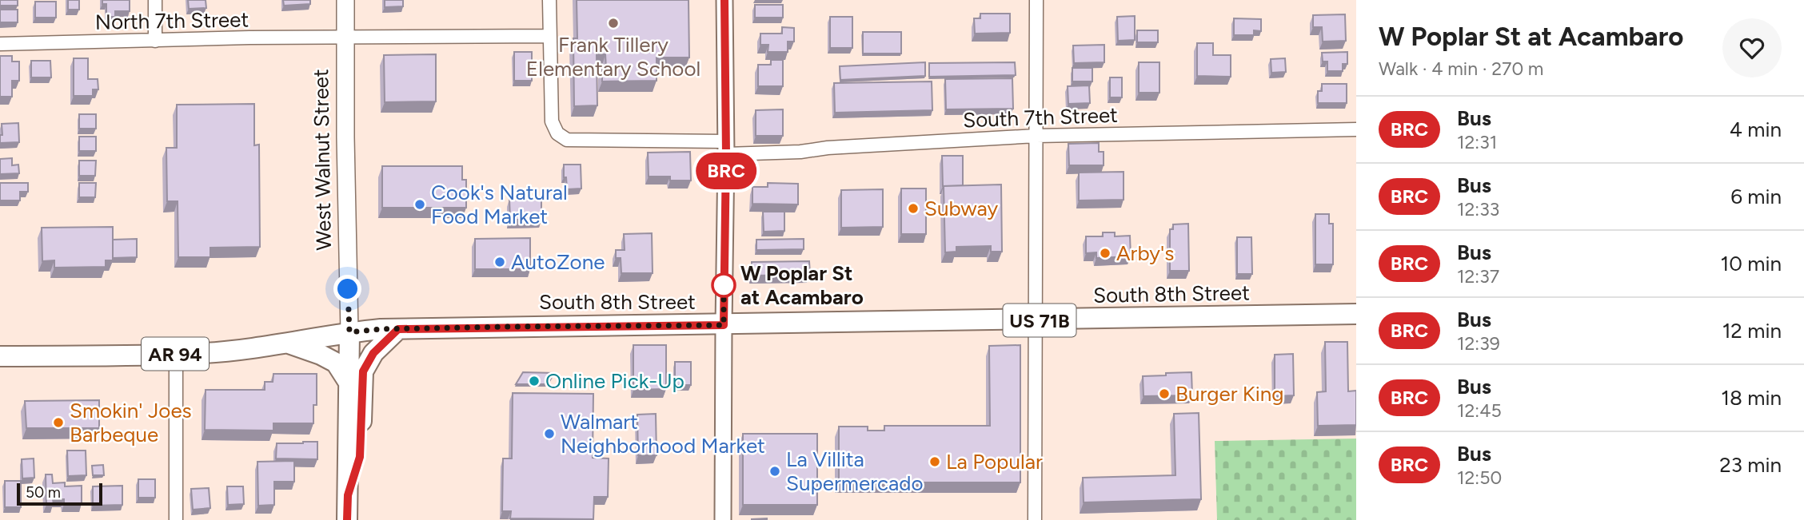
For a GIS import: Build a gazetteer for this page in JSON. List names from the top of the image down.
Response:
{
  "streets": {
    "main road": [
      "West Walnut Street",
      "South 8th Street",
      "US 71B",
      "AR 94"
    ],
    "street": ["North 7th Street", "South 7th Street"]
  },
  "crossings": [
    ["North 7th Street", "West Walnut Street"],
    ["West Walnut Street", "South 8th Street"],
    ["West Walnut Street", "AR 94"],
    ["South 8th Street", "AR 94"]
  ],
  "places": [
    "Frank Tillery Elementary School",
    "Cook's Natural Food Market",
    "Subway",
    "Arby's",
    "AutoZone",
    "W Poplar St at Acambaro",
    "Online Pick-Up",
    "Burger King",
    "Smokin' Joes Barbeque",
    "Walmart Neighborhood Market",
    "La Popular",
    "La Villita Supermercado"
  ],
  "lines": ["bus line BRC"],
  "scale_bar": "50 m",
  "page": {
    "on_map": "BRC",
    "heading": ["W Poplar St at Acambaro", "Walk · 4 min · 270 m"],
    "list": [
      {
        "mark": "BRC",
        "name": "Bus",
        "note": "12:31",
        "value": "4 min"
      },
      {
        "mark": "BRC",
        "name": "Bus",
        "note": "12:33",
        "value": "6 min"
      },
      {
        "mark": "BRC",
        "name": "Bus",
        "note": "12:37",
        "value": "10 min"
      },
      {
        "mark": "BRC",
        "name": "Bus",
        "note": "12:39",
        "value": "12 min"
      },
      {
        "mark": "BRC",
        "name": "Bus",
        "note": "12:45",
        "value": "18 min"
      },
      {
        "mark": "BRC",
        "name": "Bus",
        "note": "12:50",
        "value": "23 min"
      }
    ],
    "scale": "50 m"
  }
}
